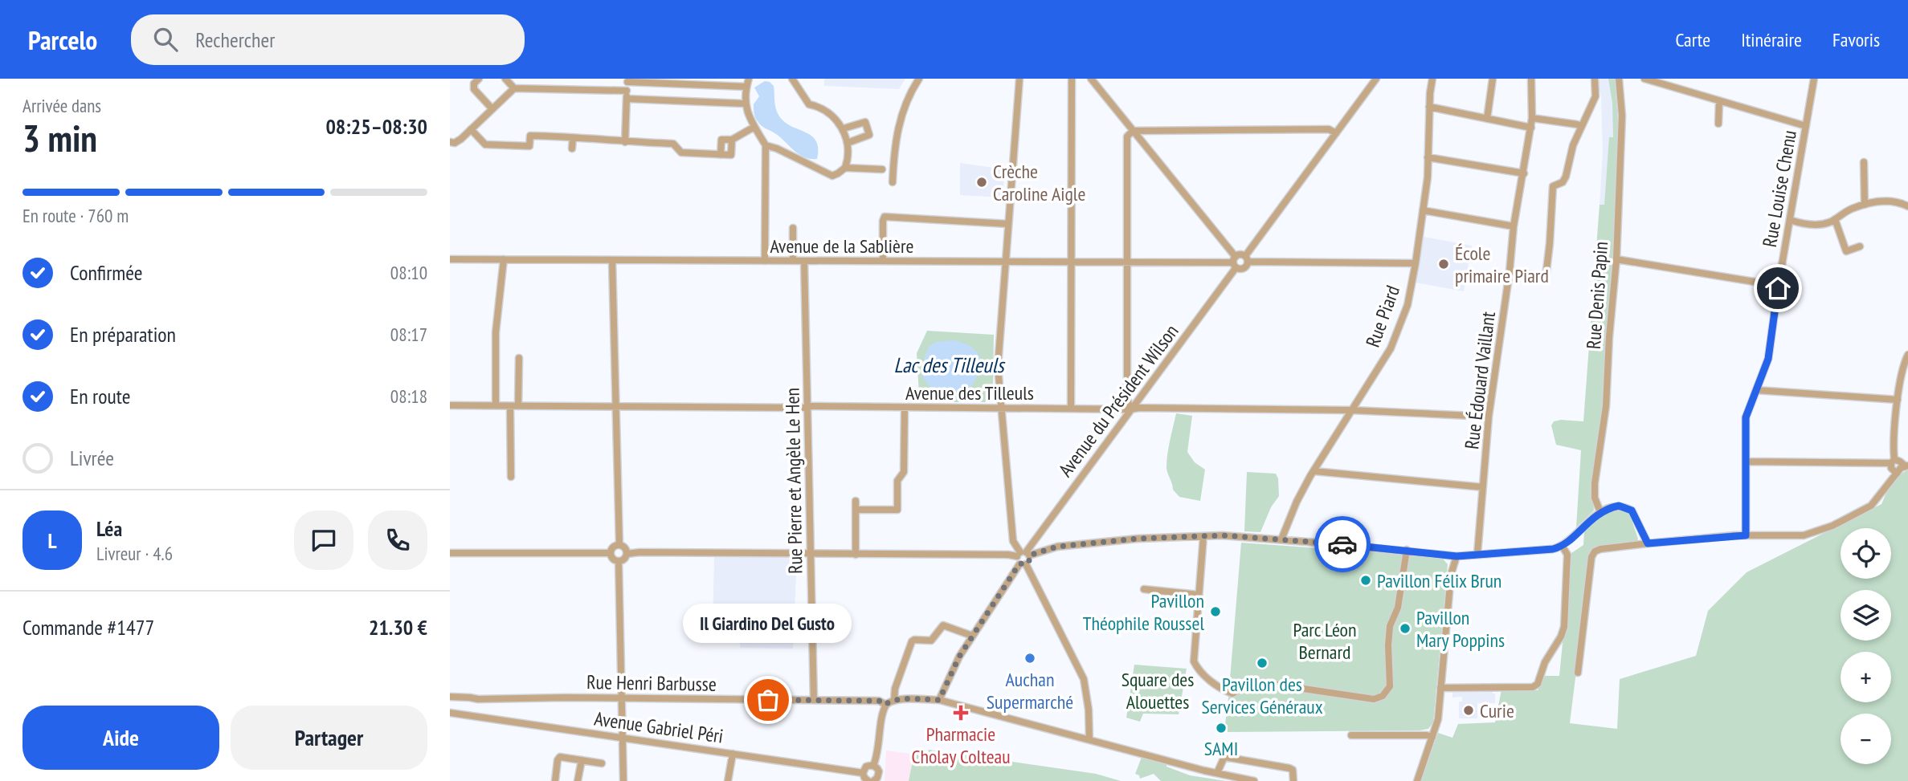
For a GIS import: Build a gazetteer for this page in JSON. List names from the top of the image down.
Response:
{
  "streets": {
    "street": [
      "Rue Louise Chenu",
      "Avenue de la Sablière",
      "Rue Denis Papin",
      "Rue Piard",
      "Rue Édouard Vaillant",
      "Avenue des Tilleuls",
      "Avenue du Président Wilson",
      "Rue Pierre et Angèle Le Hen",
      "Rue Henri Barbusse",
      "Avenue Gabriel Péri"
    ]
  },
  "crossings": [
    ["Avenue de la Sablière", "Avenue du Président Wilson"],
    ["Avenue de la Sablière", "Rue Pierre et Angèle Le Hen"],
    ["Rue Piard", "Avenue des Tilleuls"],
    ["Rue Édouard Vaillant", "Avenue des Tilleuls"],
    ["Avenue des Tilleuls", "Avenue du Président Wilson"],
    ["Avenue des Tilleuls", "Rue Pierre et Angèle Le Hen"],
    ["Rue Pierre et Angèle Le Hen", "Rue Henri Barbusse"]
  ],
  "water": ["Lac des Tilleuls"],
  "parks": ["Parc Léon Bernard", "Square des Alouettes"],
  "places": {
    "other": [
      "Crèche Caroline Aigle",
      "École primaire Piard",
      "Pavillon Félix Brun",
      "Pavillon Théophile Roussel",
      "Pavillon Mary Poppins",
      "Auchan Supermarché",
      "Pavillon des Services Généraux",
      "Il Giardino Del Gusto",
      "Curie",
      "SAMI"
    ],
    "health": ["Pharmacie Cholay Colteau"]
  },
  "page": {
    "header": "Parcelo",
    "search": "Rechercher",
    "nav": ["Carte", "Itinéraire", "Favoris"],
    "heading": ["3 min", "Arrivée dans", "08:25–08:30"],
    "panel": [
      "Léa",
      "Livreur · 4.6",
      "Commande #1477",
      "21.30 €"
    ],
    "bar": "En route · 760 m",
    "list": [
      ["Confirmée", "08:10"],
      ["En préparation", "08:17"],
      ["En route", "08:18"],
      "Livrée"
    ],
    "round": "L",
    "map_buttons": ["+", "−"],
    "bubble": "Il Giardino Del Gusto",
    "buttons": ["Aide", "Partager"]
  }
}
